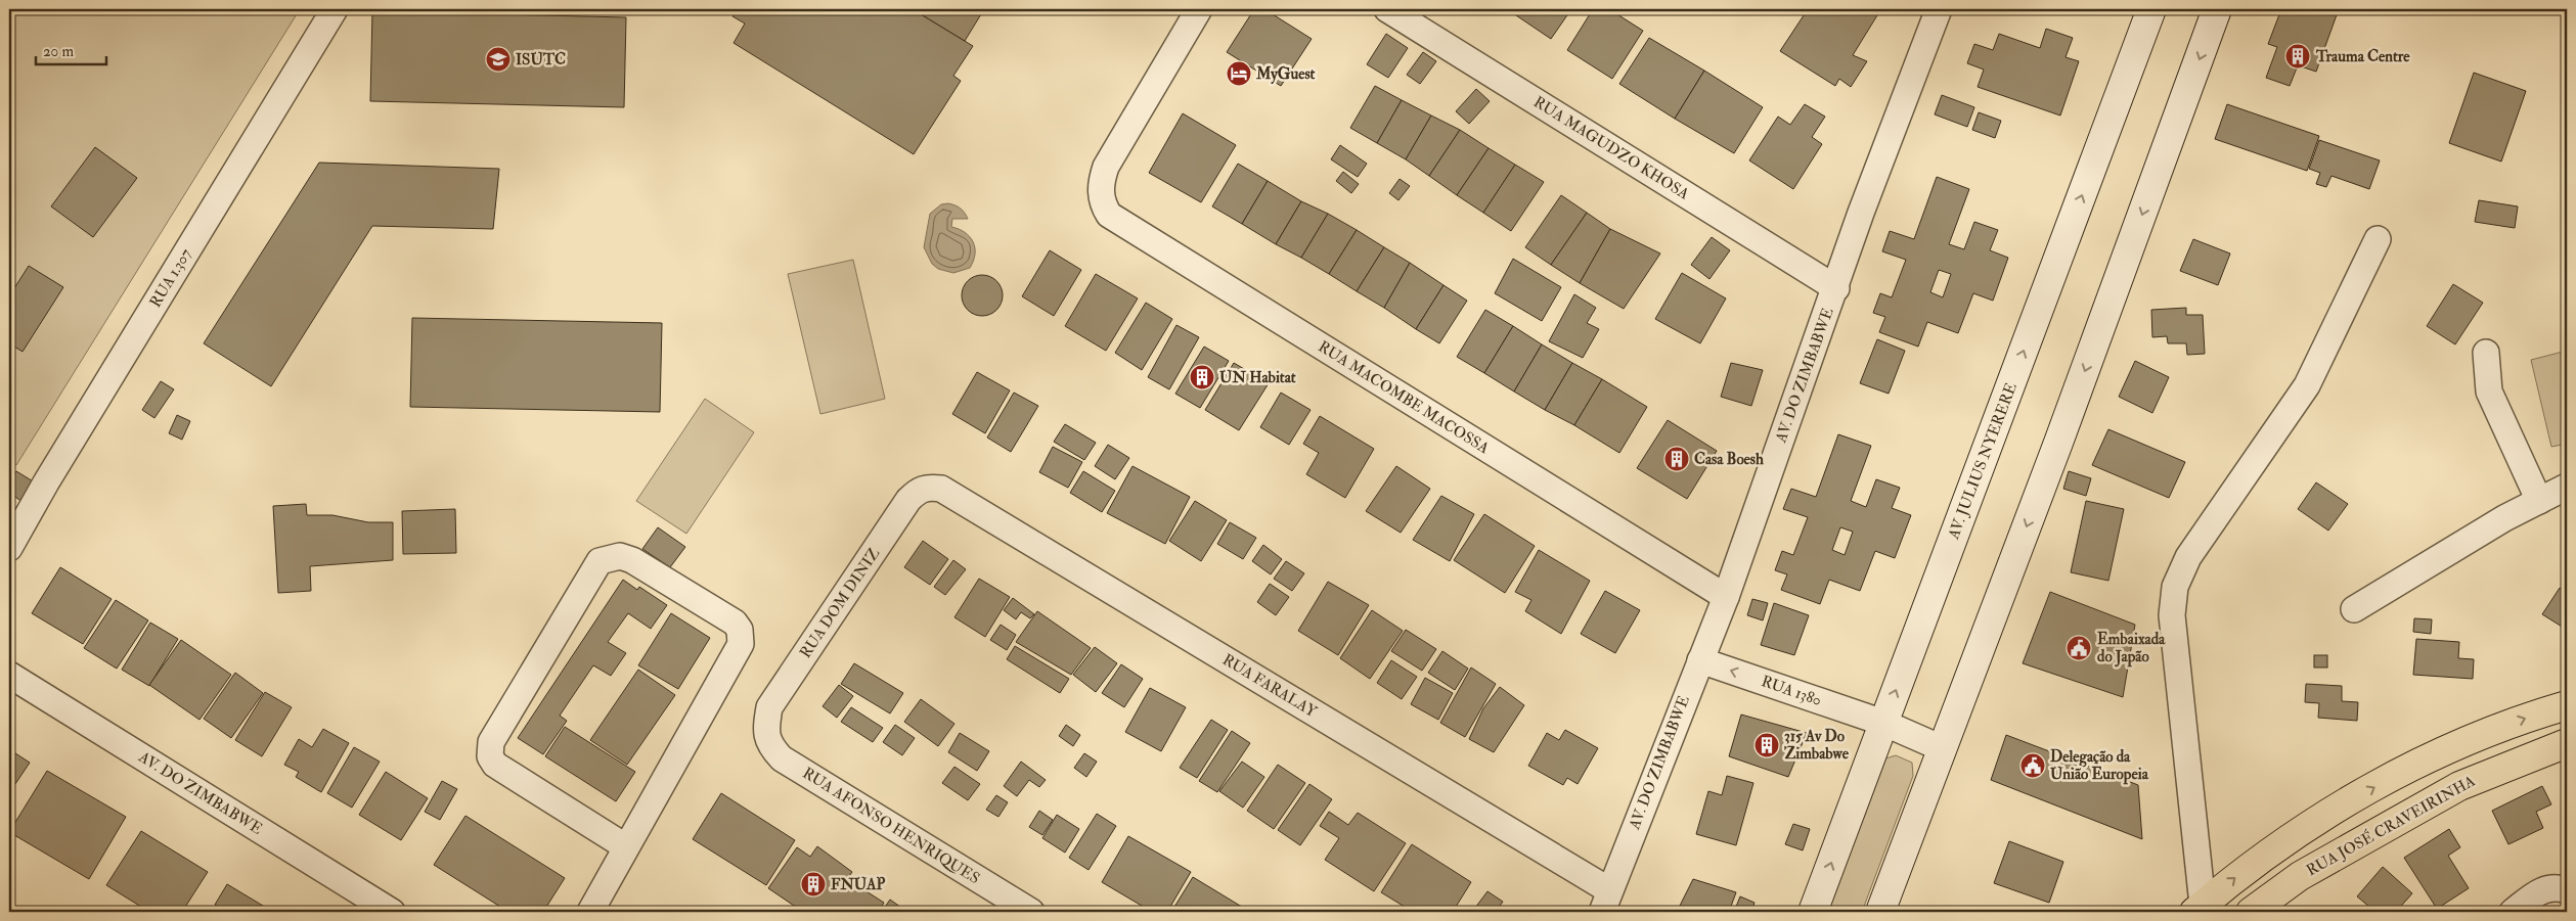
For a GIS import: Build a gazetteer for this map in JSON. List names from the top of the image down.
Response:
{
  "streets": {
    "main road": ["AV. JULIUS NYERERE", "RUA JOSÉ CRAVEIRINHA"],
    "street": [
      "RUA MAGUDZO KHOSA",
      "RUA 1.307",
      "AV. DO ZIMBABWE",
      "RUA MACOMBE MACOSSA",
      "RUA DOM DINIZ",
      "RUA FARALAY",
      "RUA 1380",
      "RUA AFONSO HENRIQUES"
    ]
  },
  "crossings": [
    ["RUA MAGUDZO KHOSA", "AV. DO ZIMBABWE"],
    ["AV. DO ZIMBABWE", "RUA MACOMBE MACOSSA"],
    ["AV. DO ZIMBABWE", "RUA FARALAY"],
    ["AV. DO ZIMBABWE", "RUA 1380"],
    ["AV. JULIUS NYERERE", "RUA 1380"],
    ["RUA DOM DINIZ", "RUA FARALAY"],
    ["RUA DOM DINIZ", "RUA AFONSO HENRIQUES"]
  ],
  "one_way": ["RUA 1380"],
  "places": {
    "building": [
      "Trauma Centre",
      "UN Habitat",
      "Casa Boesh",
      "315 Av Do Zimbabwe",
      "FNUAP"
    ],
    "school or university": ["ISUTC"],
    "hotel": ["MyGuest"],
    "public building": ["Embaixada do Japão", "Delegação da União Europeia"]
  },
  "scale_bar": "20 m"
}
